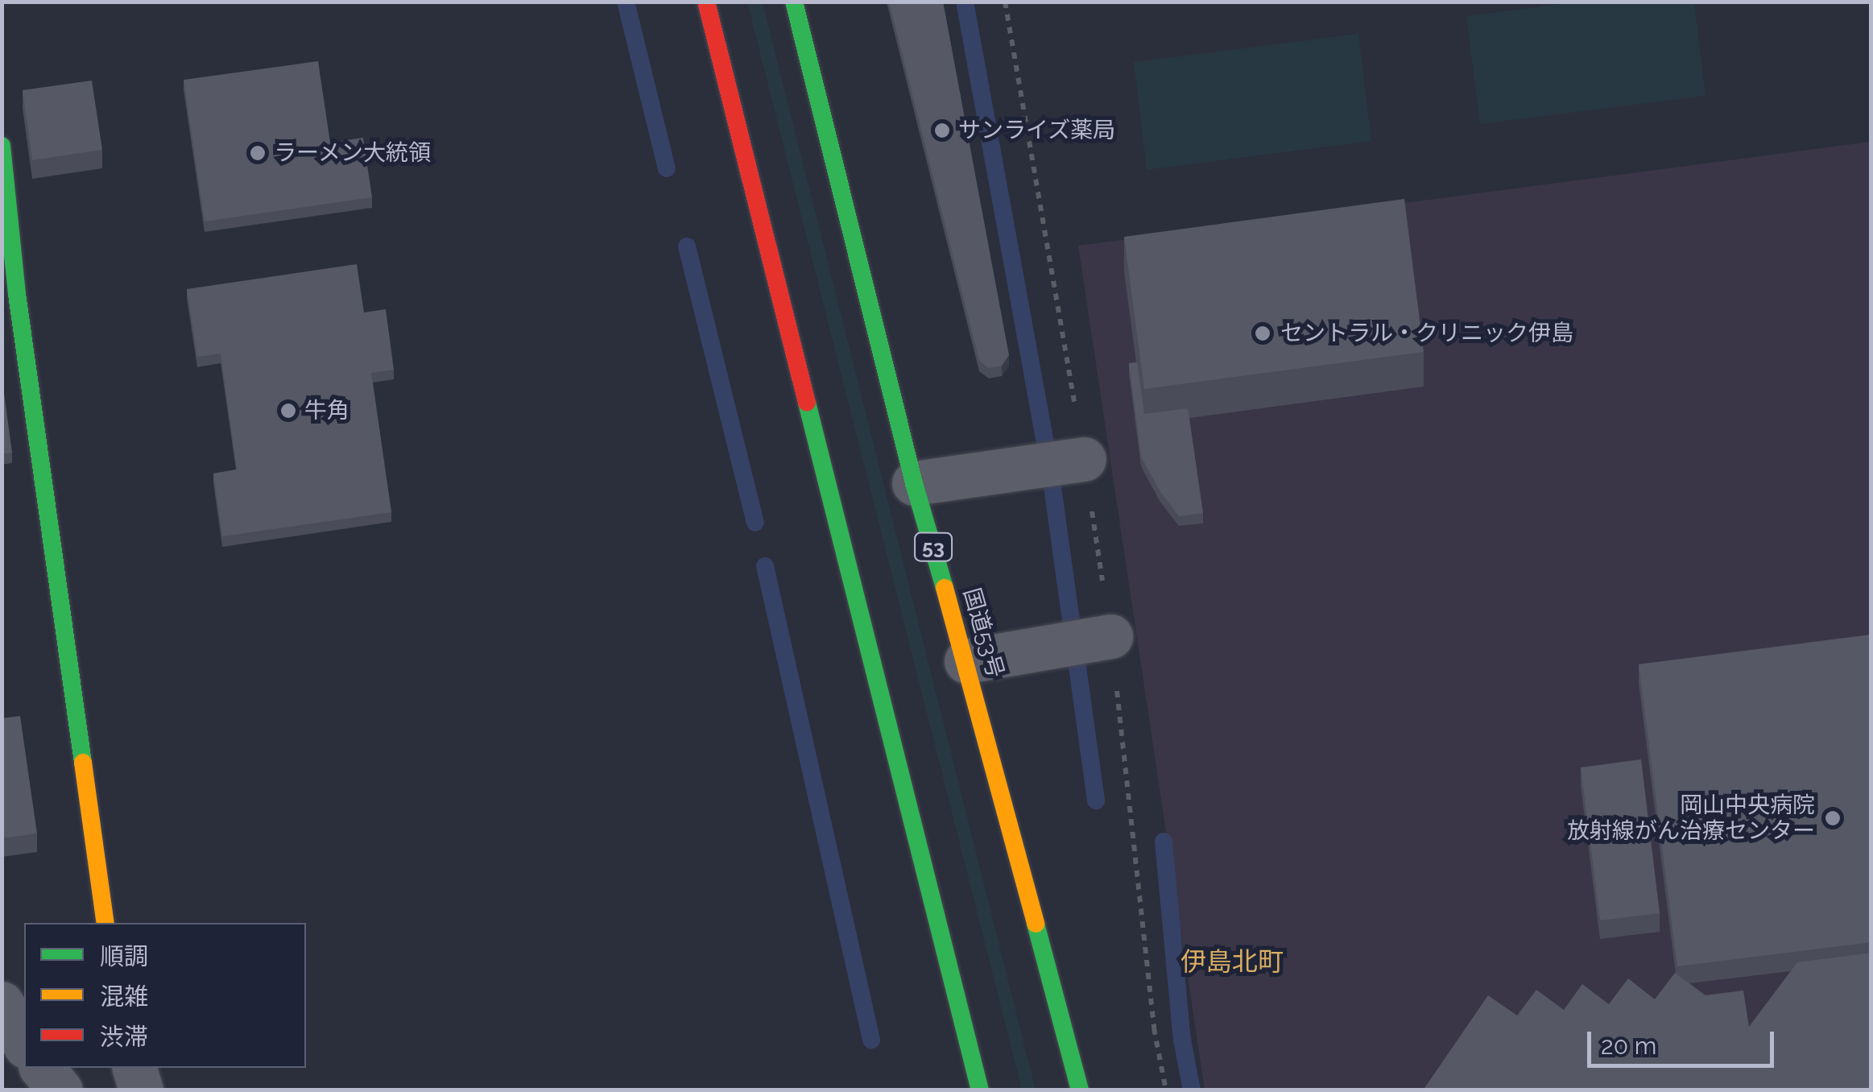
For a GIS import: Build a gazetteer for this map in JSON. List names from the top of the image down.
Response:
{
  "streets": {
    "main road": ["53", "国道53号"]
  },
  "districts": ["伊島北町"],
  "places": [
    "サンライズ薬局",
    "ラーメン大統領",
    "セントラル・クリニック伊島",
    "牛角",
    "岡山中央病院 放射線がん治療センター"
  ],
  "legend": ["順調", "混雑", "渋滞"],
  "scale_bar": "20 m"
}
